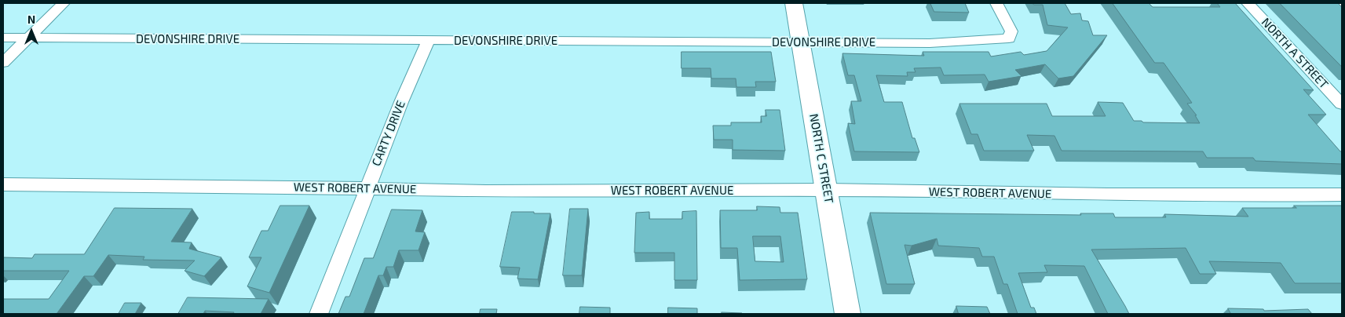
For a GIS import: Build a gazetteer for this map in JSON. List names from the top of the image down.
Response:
{
  "streets": {
    "street": [
      "DEVONSHIRE DRIVE",
      "NORTH A STREET",
      "CARTY DRIVE",
      "NORTH C STREET",
      "WEST ROBERT AVENUE"
    ]
  },
  "crossings": [
    ["DEVONSHIRE DRIVE", "CARTY DRIVE"],
    ["DEVONSHIRE DRIVE", "NORTH C STREET"],
    ["CARTY DRIVE", "WEST ROBERT AVENUE"],
    ["NORTH C STREET", "WEST ROBERT AVENUE"]
  ],
  "north": "top"
}
